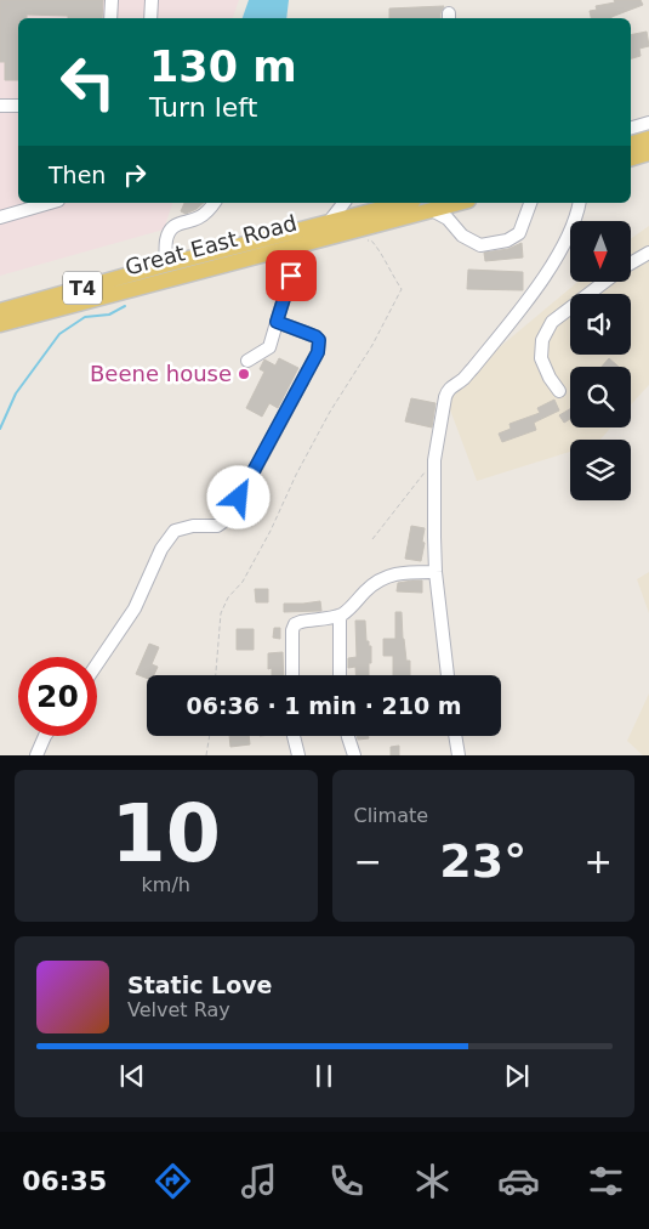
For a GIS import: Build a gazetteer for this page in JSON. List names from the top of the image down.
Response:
{
  "streets": {
    "main road": ["Great East Road", "T4"]
  },
  "places": ["Beene house"],
  "north": "bottom",
  "page": {
    "turn": ["130 m", "Turn left"],
    "then": "Then",
    "limit": "20",
    "trip": "06:36 · 1 min · 210 m",
    "tile": [
      ["10", "km/h"],
      "Climate"
    ],
    "heat": ["−", "23°", "+"],
    "song": ["Static Love", "Velvet Ray"],
    "tabs": "06:35"
  }
}
